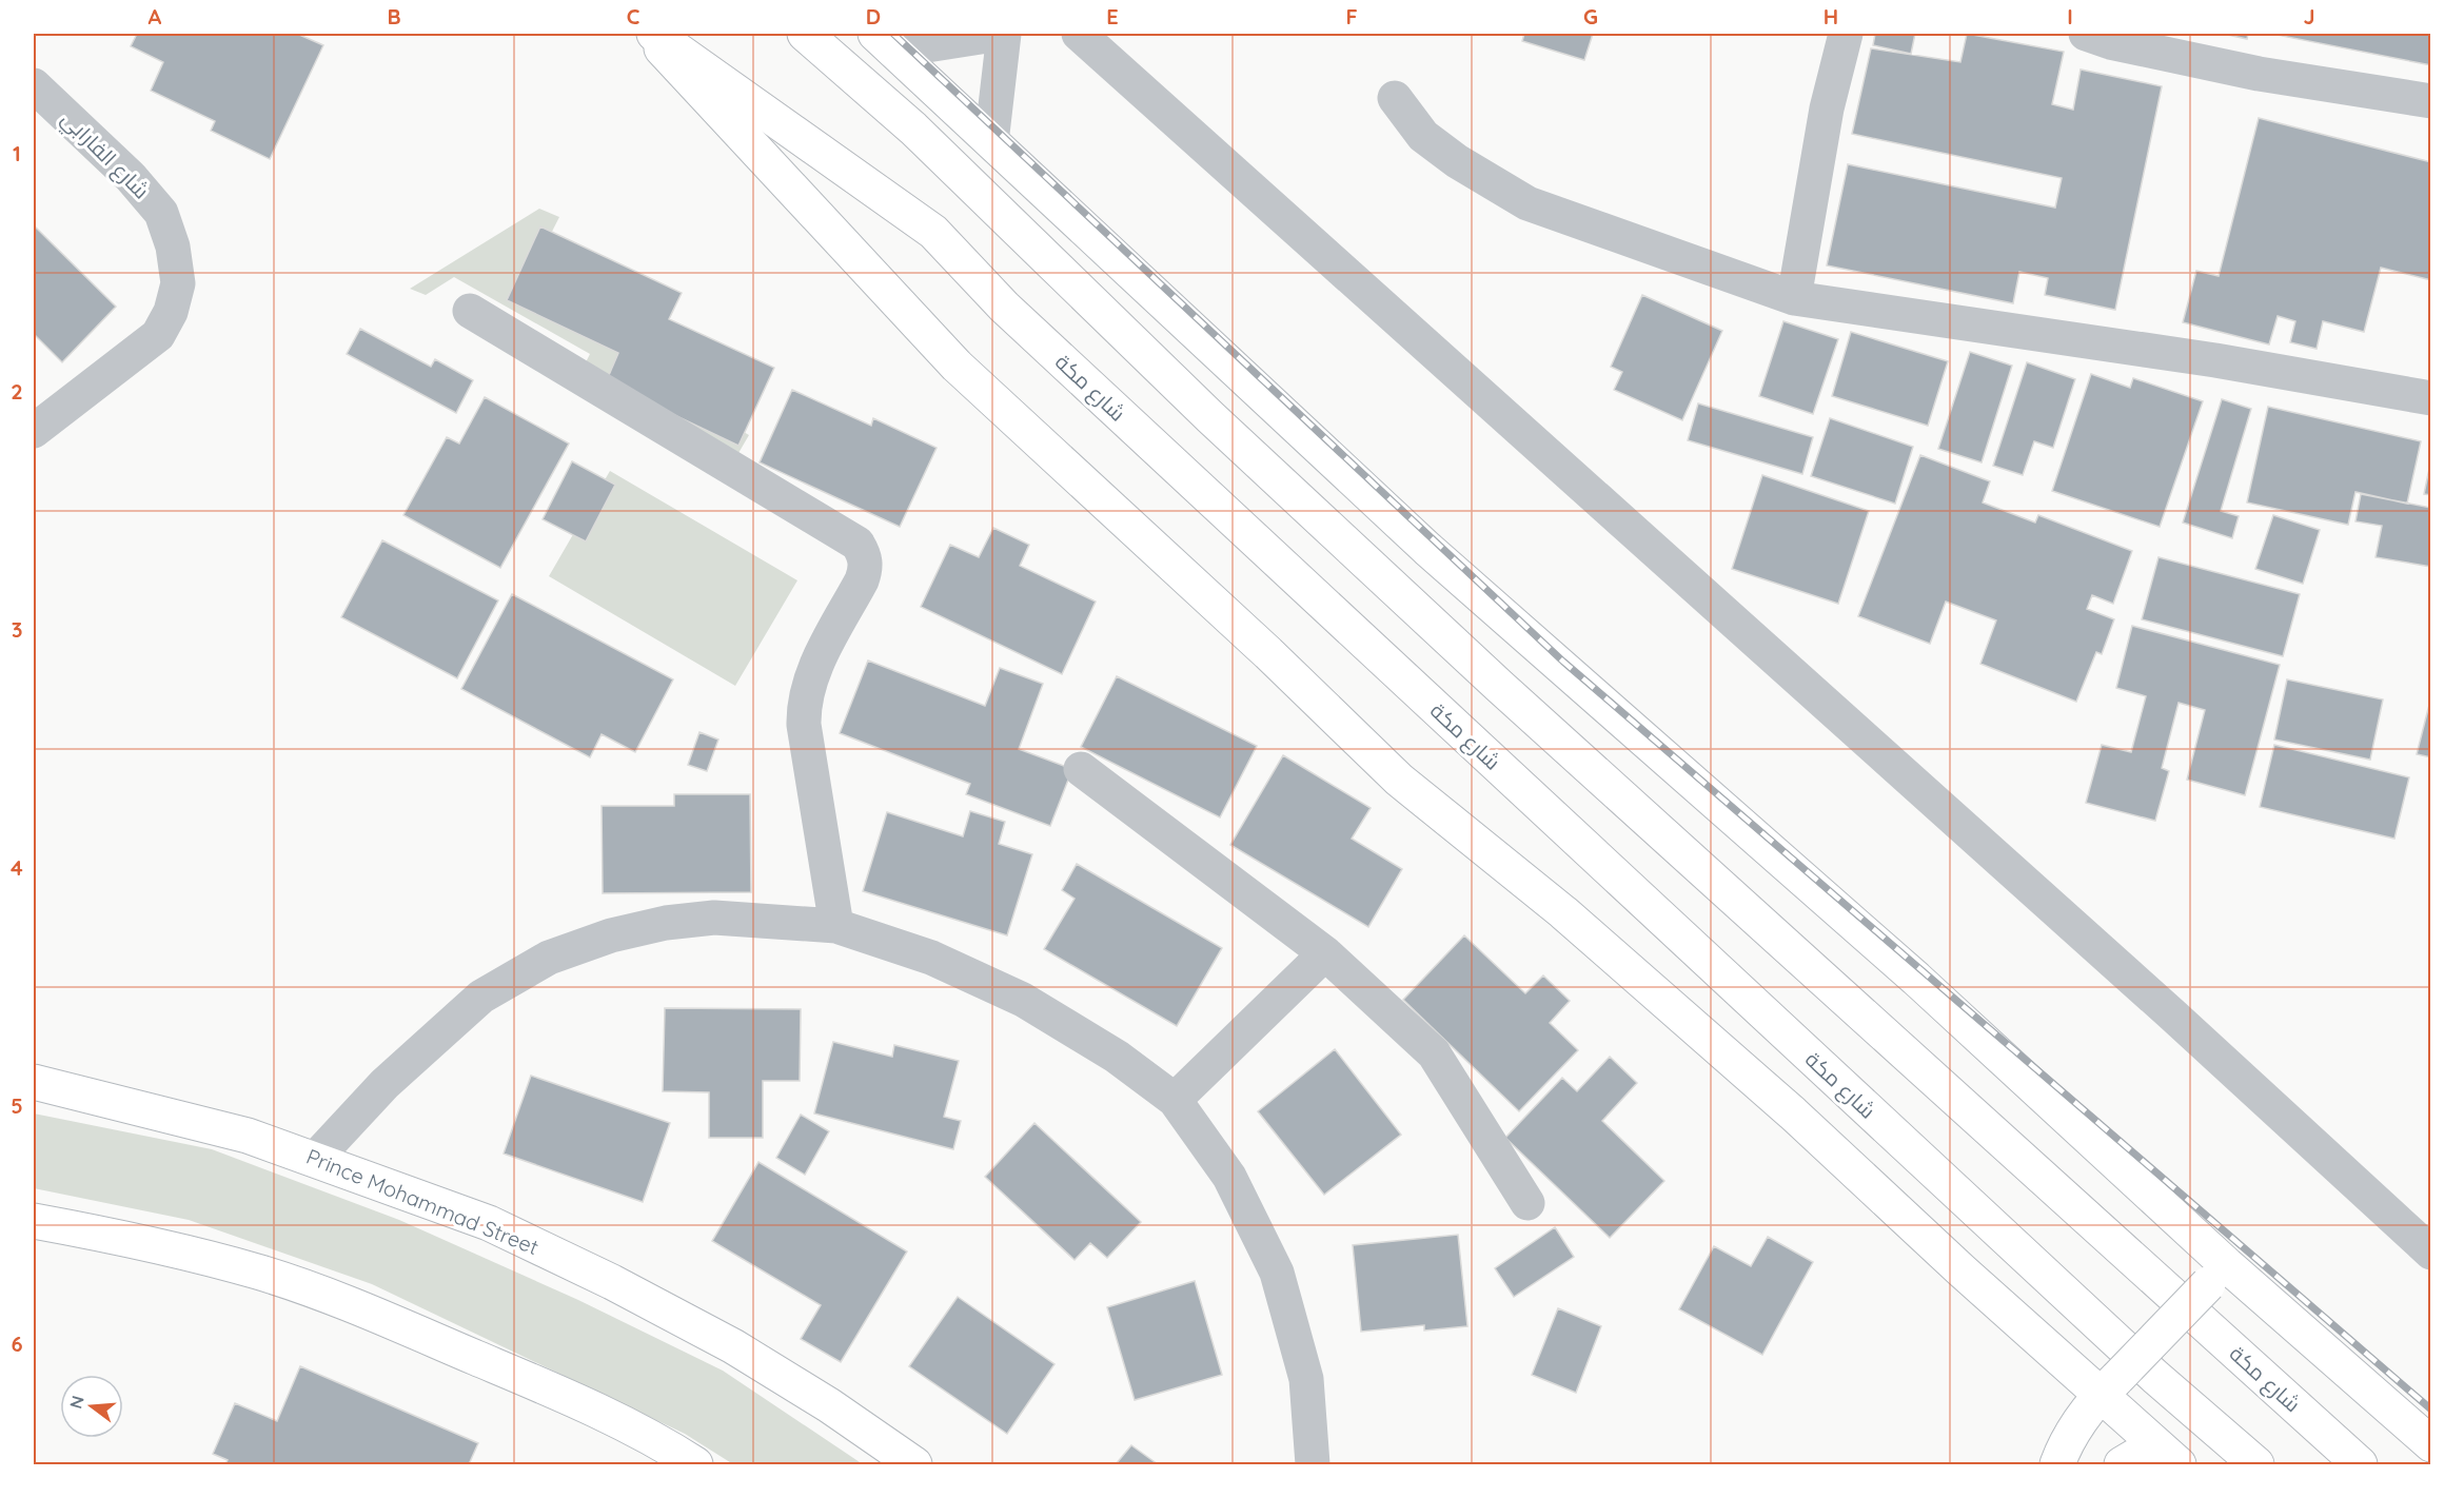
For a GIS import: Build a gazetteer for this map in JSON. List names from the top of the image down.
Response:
{
  "streets": {
    "main road": ["شارع مكة", "Prince Mohammad Street"],
    "street": ["شارع الفارابي"]
  },
  "north": "left",
  "grid": {
    "columns": [
      "A",
      "B",
      "C",
      "D",
      "E",
      "F",
      "G",
      "H",
      "I",
      "J"
    ],
    "rows": [
      "1",
      "2",
      "3",
      "4",
      "5",
      "6"
    ]
  }
}
